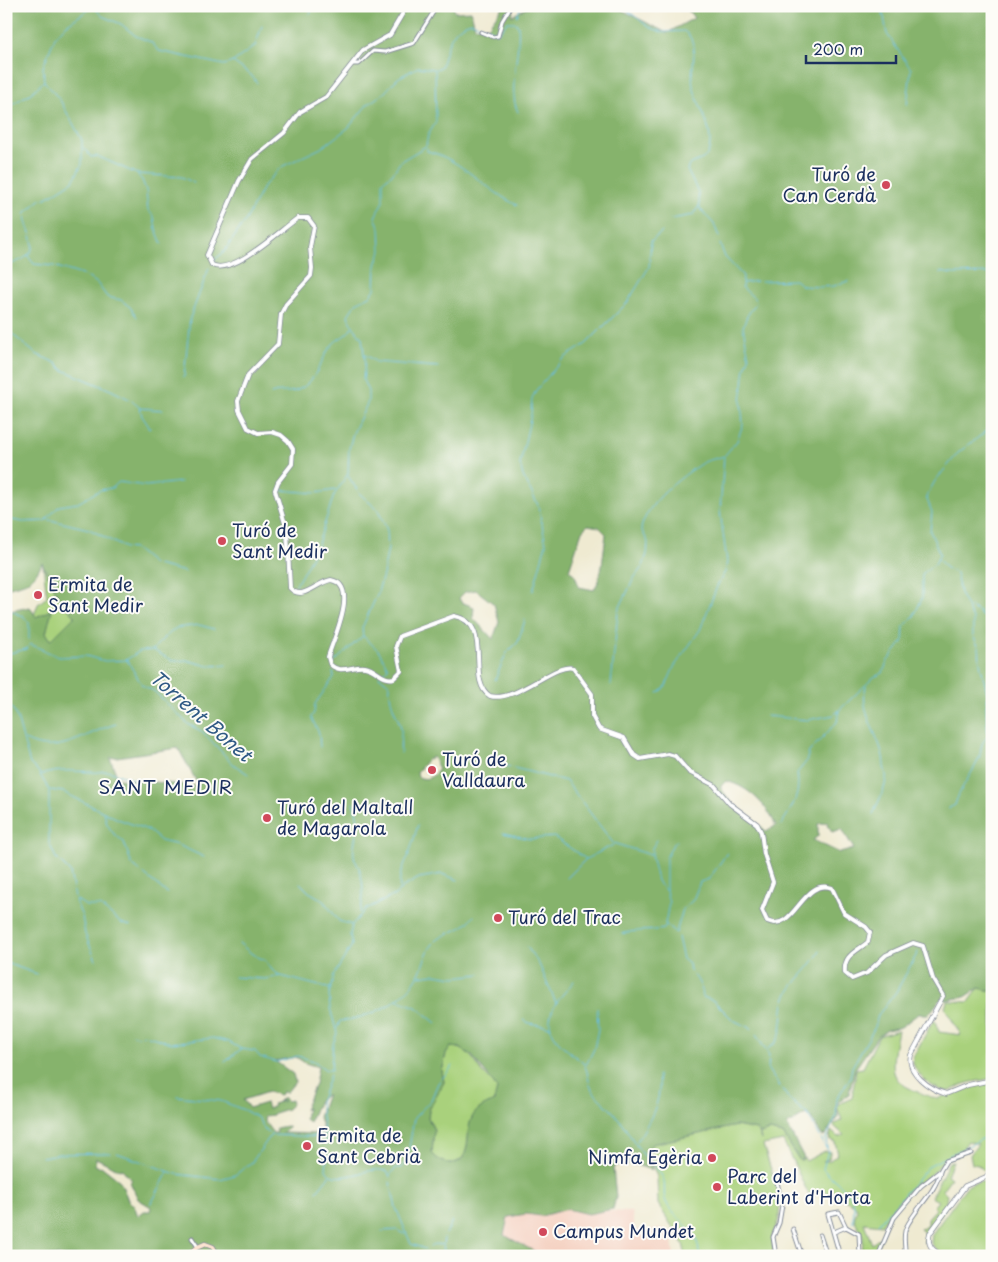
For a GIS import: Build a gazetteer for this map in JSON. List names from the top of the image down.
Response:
{
  "districts": ["SANT MEDIR"],
  "water": ["Torrent Bonet"],
  "places": [
    "Turó de Can Cerdà",
    "Turó de Sant Medir",
    "Ermita de Sant Medir",
    "Turó de Valldaura",
    "Turó del Maltall de Magarola",
    "Turó del Trac",
    "Ermita de Sant Cebrià",
    "Nimfa Egèria",
    "Parc del Laberint d'Horta",
    "Campus Mundet"
  ],
  "scale_bar": "200 m"
}
